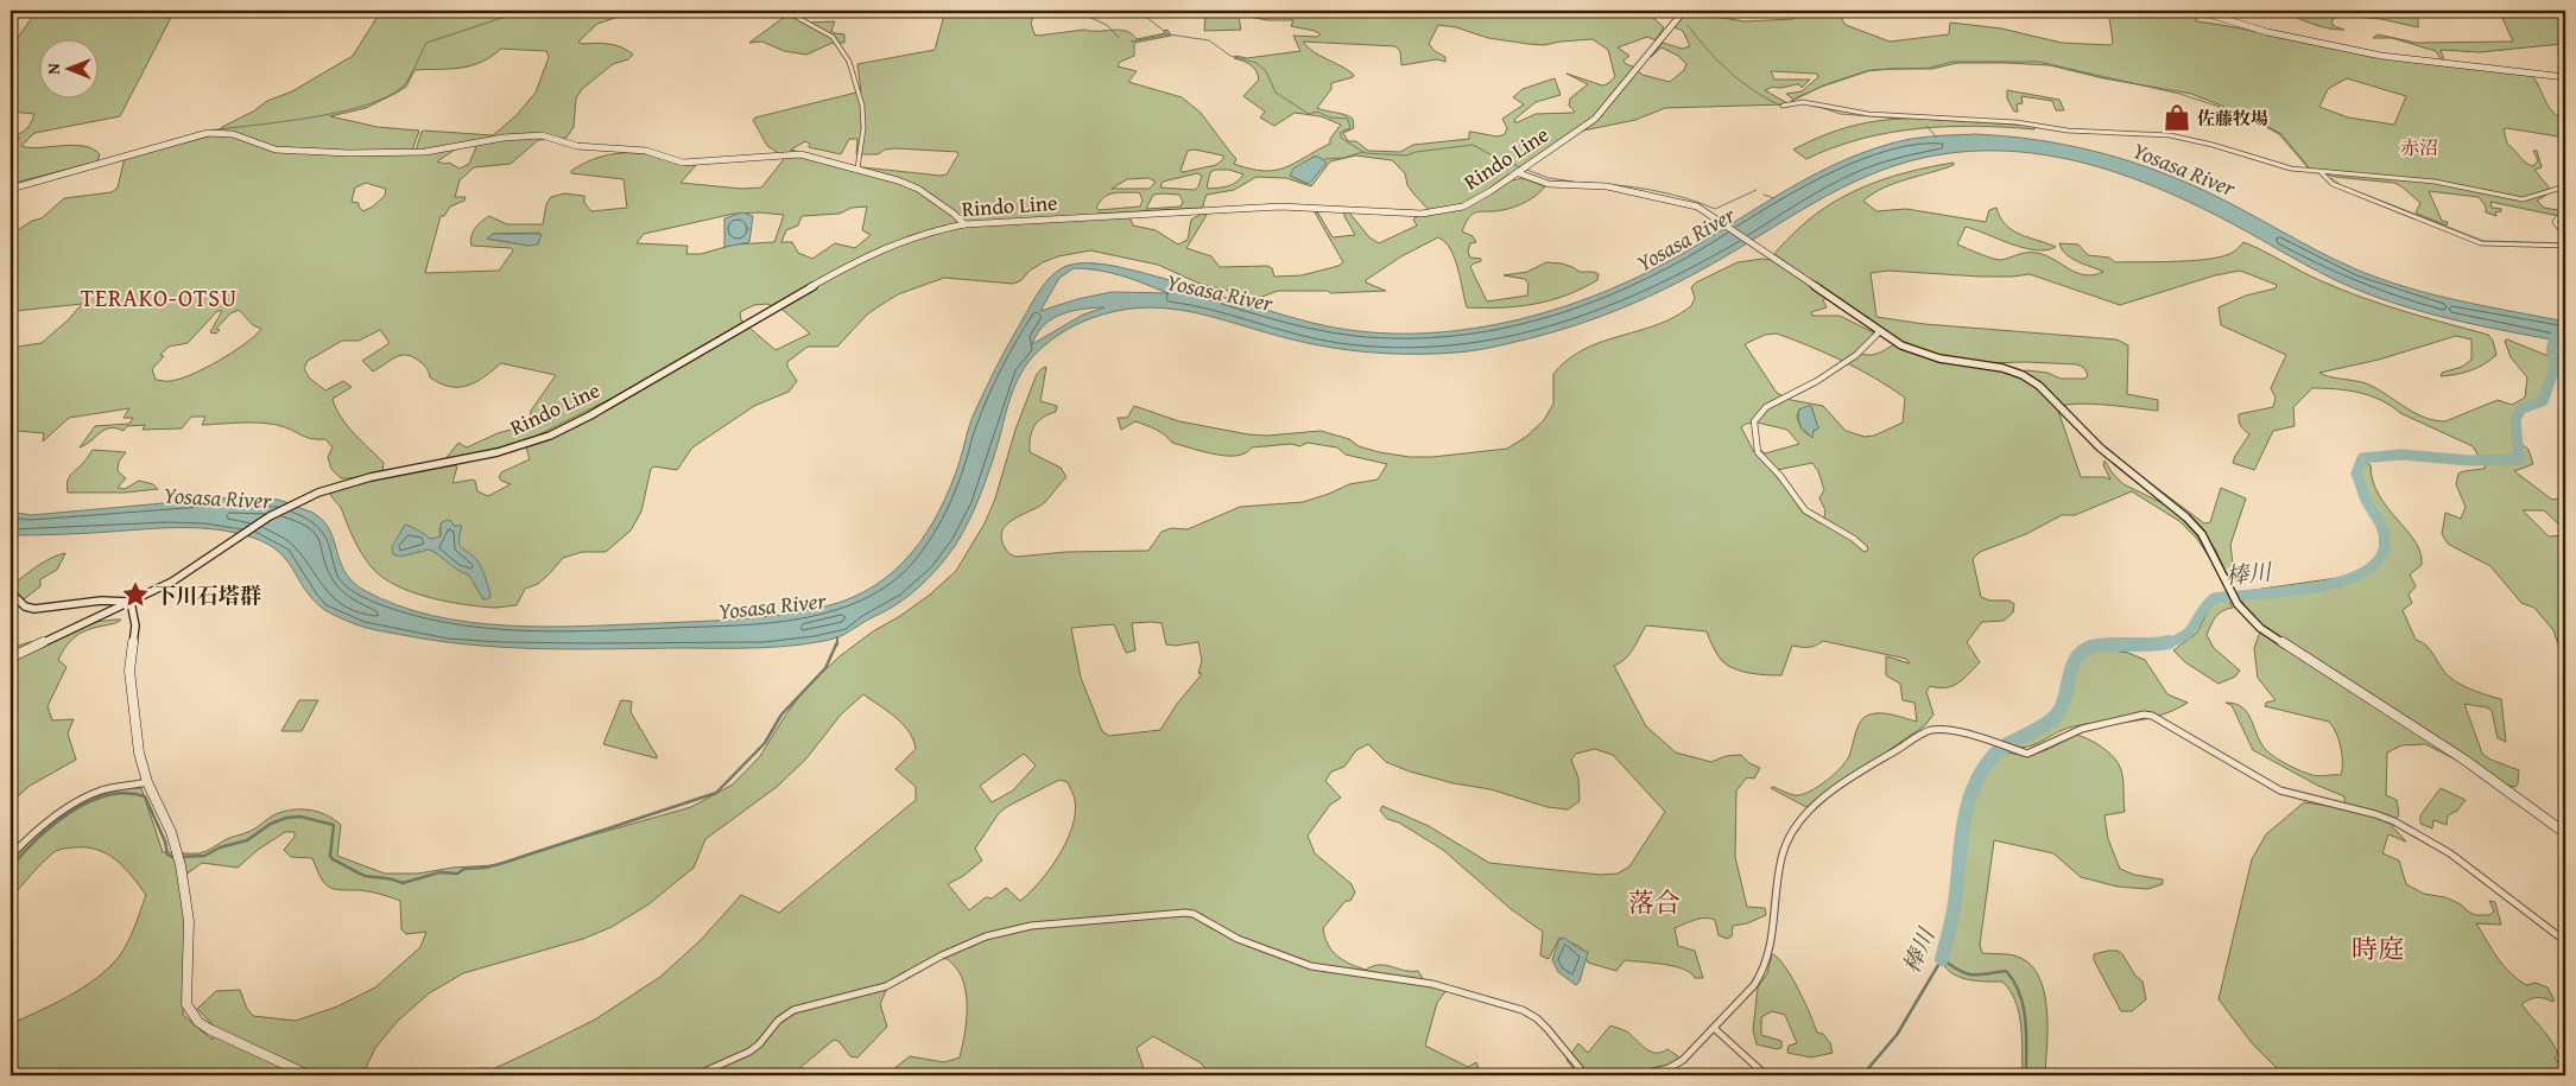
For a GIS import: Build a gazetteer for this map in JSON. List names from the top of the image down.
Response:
{
  "streets": {
    "street": ["Rindo Line"]
  },
  "districts": [
    "赤沼",
    "TERAKO-OTSU",
    "落合",
    "時庭"
  ],
  "water": ["Yosasa River", "棒川"],
  "places": {
    "shop": ["佐藤牧場"],
    "place": ["下川石塔群"]
  },
  "north": "left"
}
